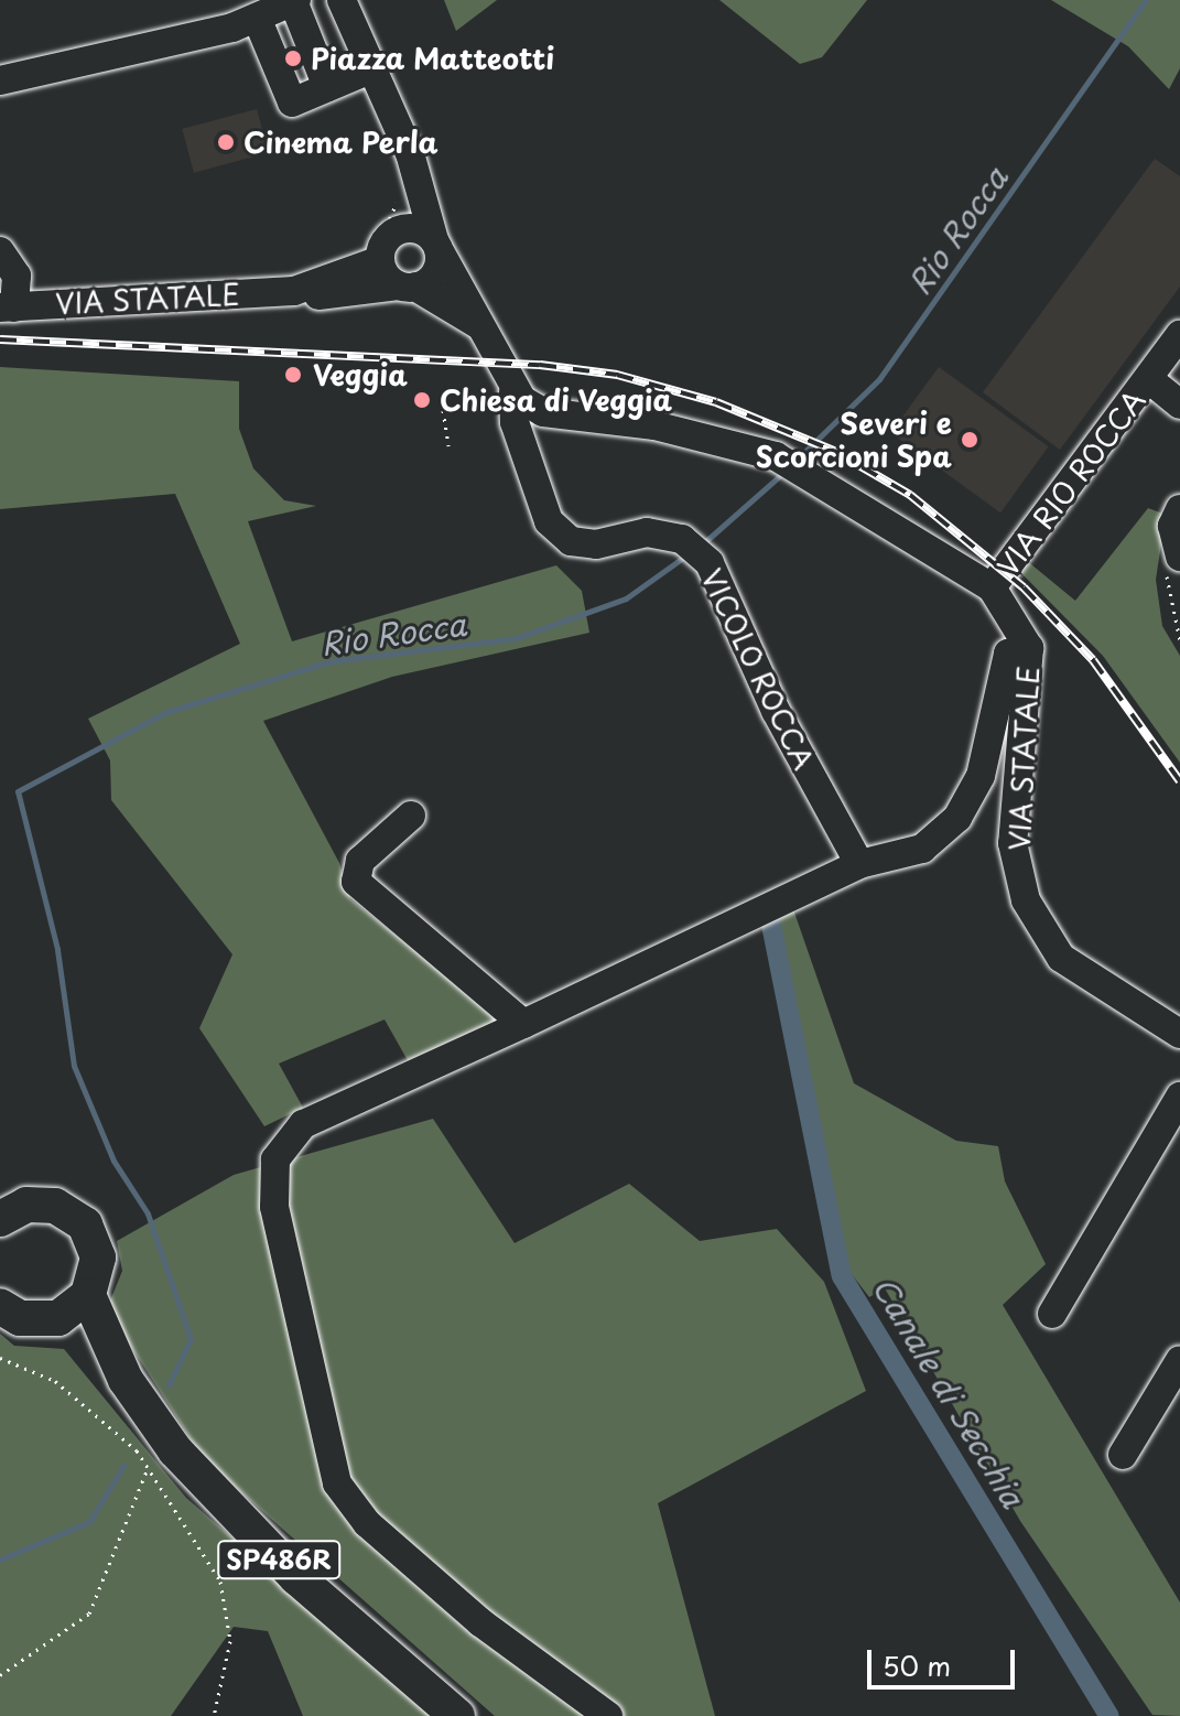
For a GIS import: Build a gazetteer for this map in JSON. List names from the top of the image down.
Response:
{
  "streets": {
    "main road": ["SP486R"],
    "street": ["VIA STATALE", "VIA RIO ROCCA", "VICOLO ROCCA"]
  },
  "crossings": [
    ["VIA STATALE", "VIA RIO ROCCA"],
    ["VIA STATALE", "VICOLO ROCCA"]
  ],
  "water": ["Rio Rocca", "Canale di Secchia"],
  "places": [
    "Piazza Matteotti",
    "Cinema Perla",
    "Veggia",
    "Chiesa di Veggia",
    "Severi e Scorcioni Spa"
  ],
  "scale_bar": "50 m"
}
